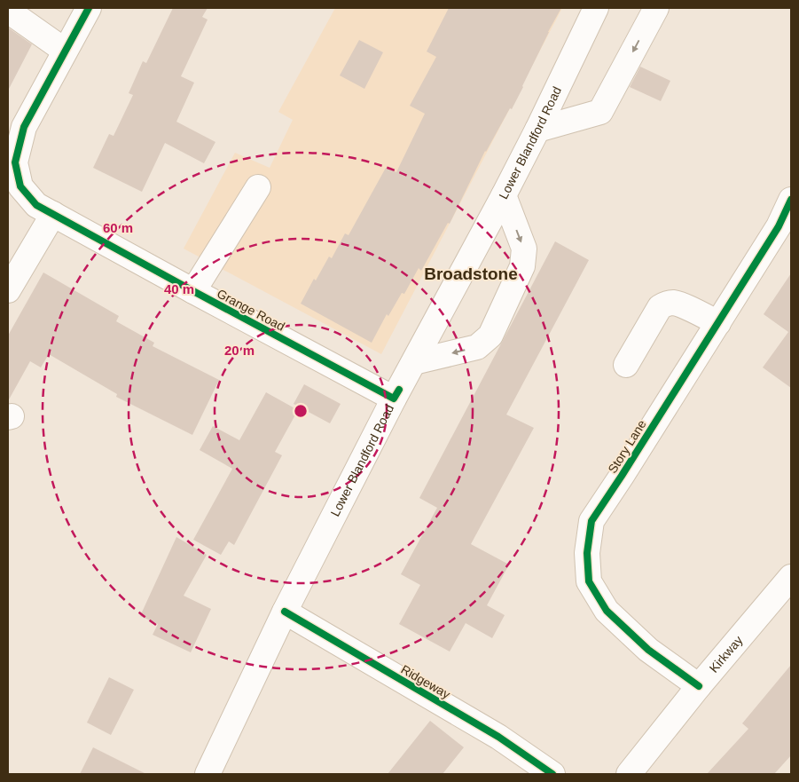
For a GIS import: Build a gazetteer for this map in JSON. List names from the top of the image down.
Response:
{
  "streets": {
    "street": [
      "Lower Blandford Road",
      "Grange Road",
      "Story Lane",
      "Kirkway",
      "Ridgeway"
    ]
  },
  "crossings": [
    ["Lower Blandford Road", "Grange Road"],
    ["Lower Blandford Road", "Ridgeway"],
    ["Story Lane", "Kirkway"]
  ],
  "districts": ["Broadstone"],
  "rings": ["60 m", "40 m", "20 m"]
}
